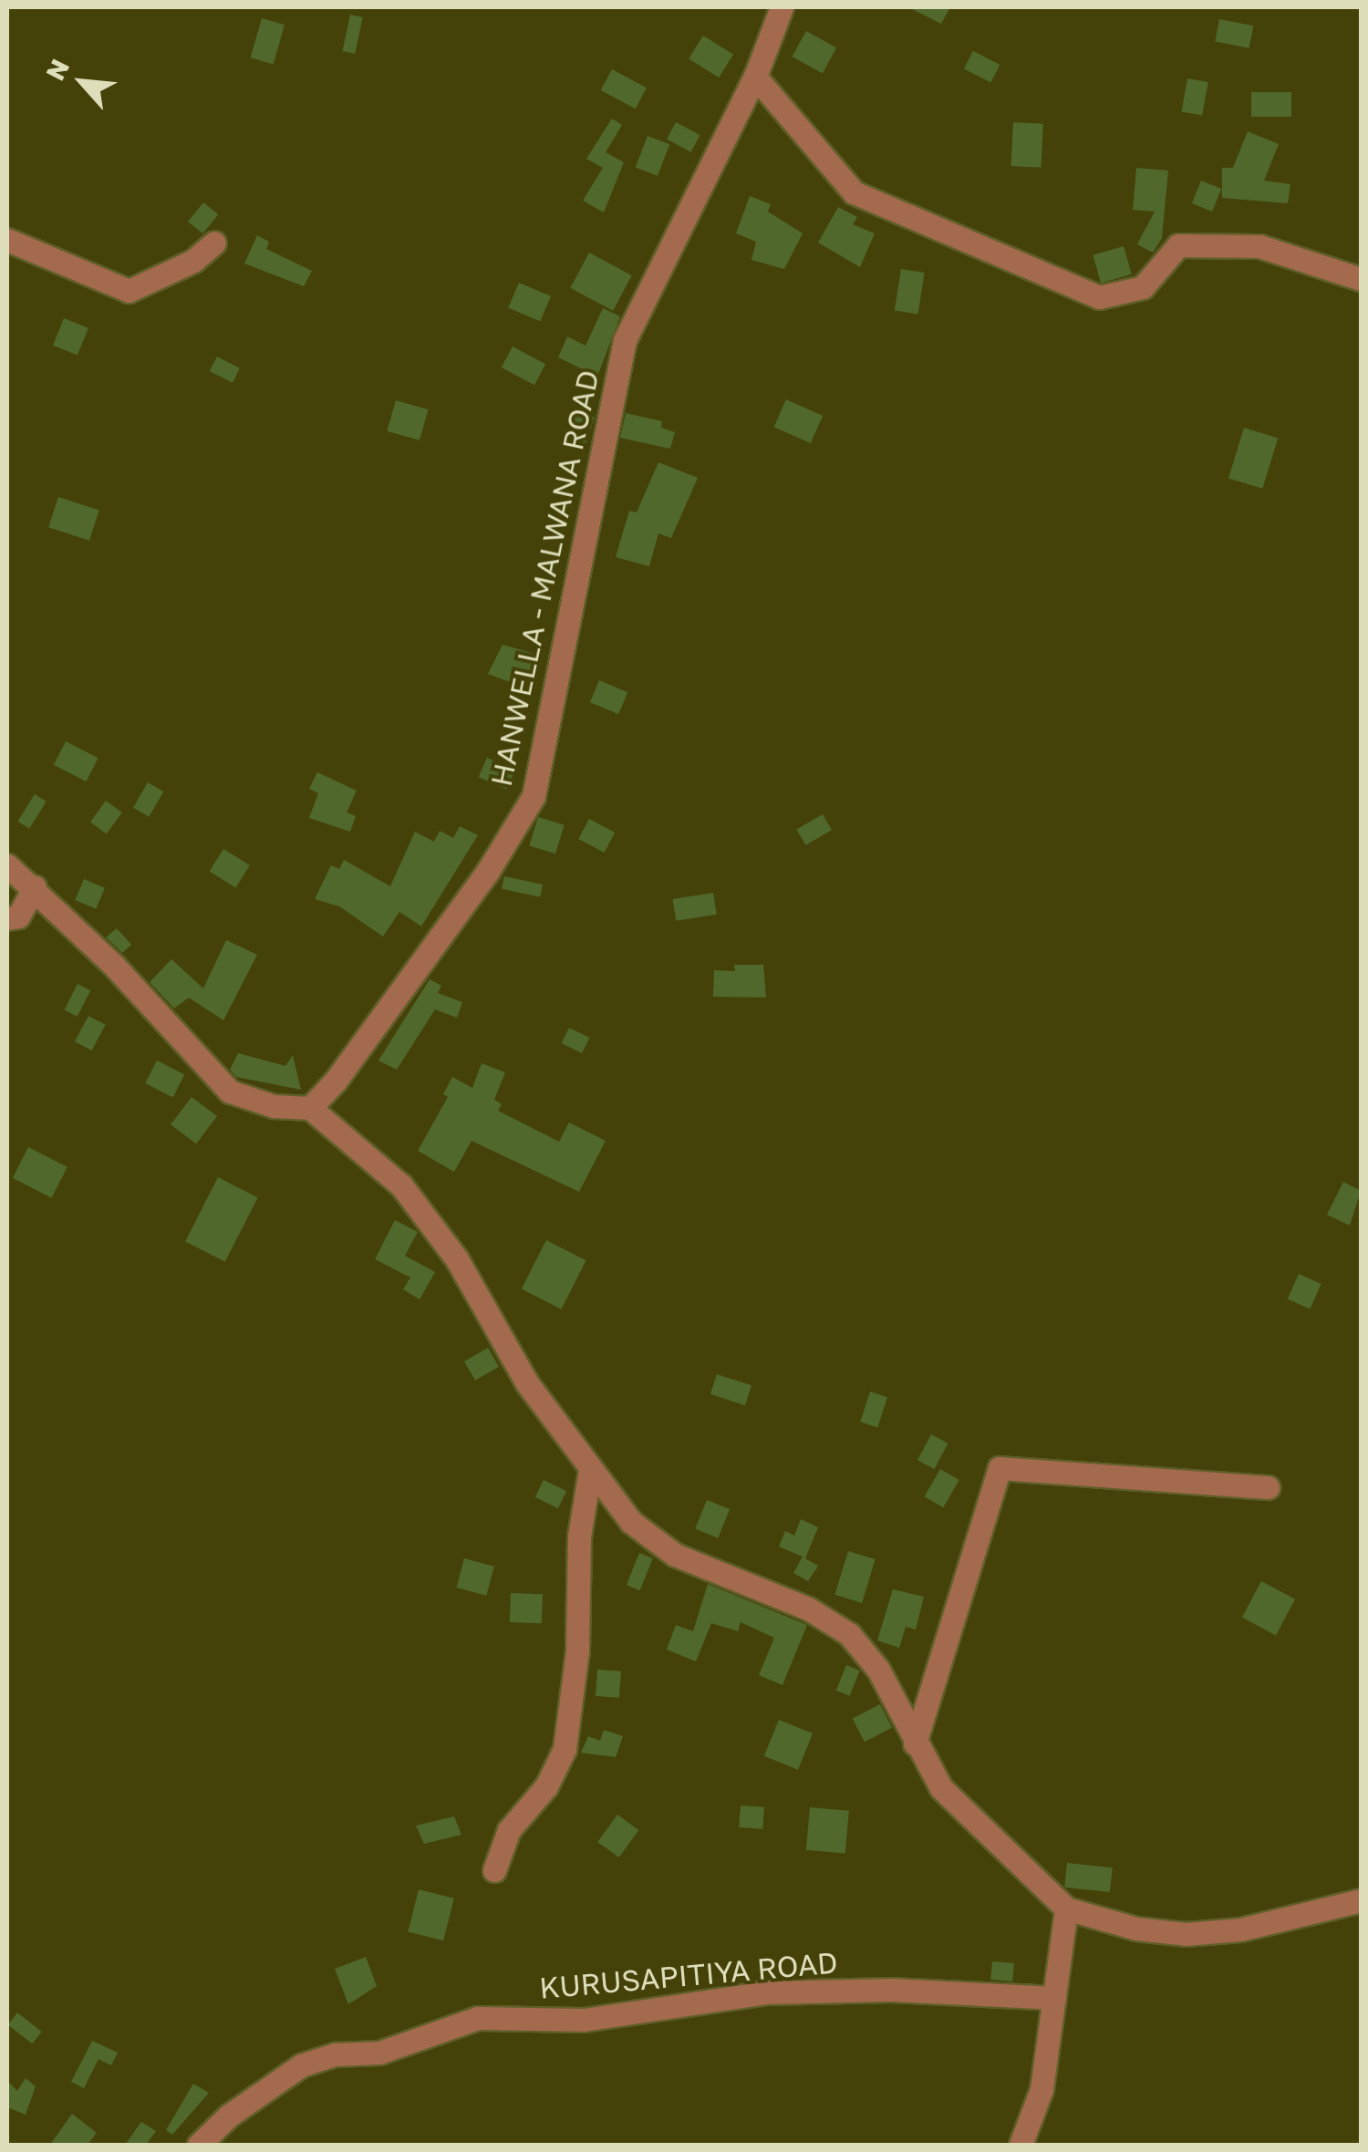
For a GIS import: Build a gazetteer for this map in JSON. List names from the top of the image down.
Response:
{
  "streets": {
    "street": ["HANWELLA - MALWANA ROAD", "KURUSAPITIYA ROAD"]
  },
  "north": "top left"
}
